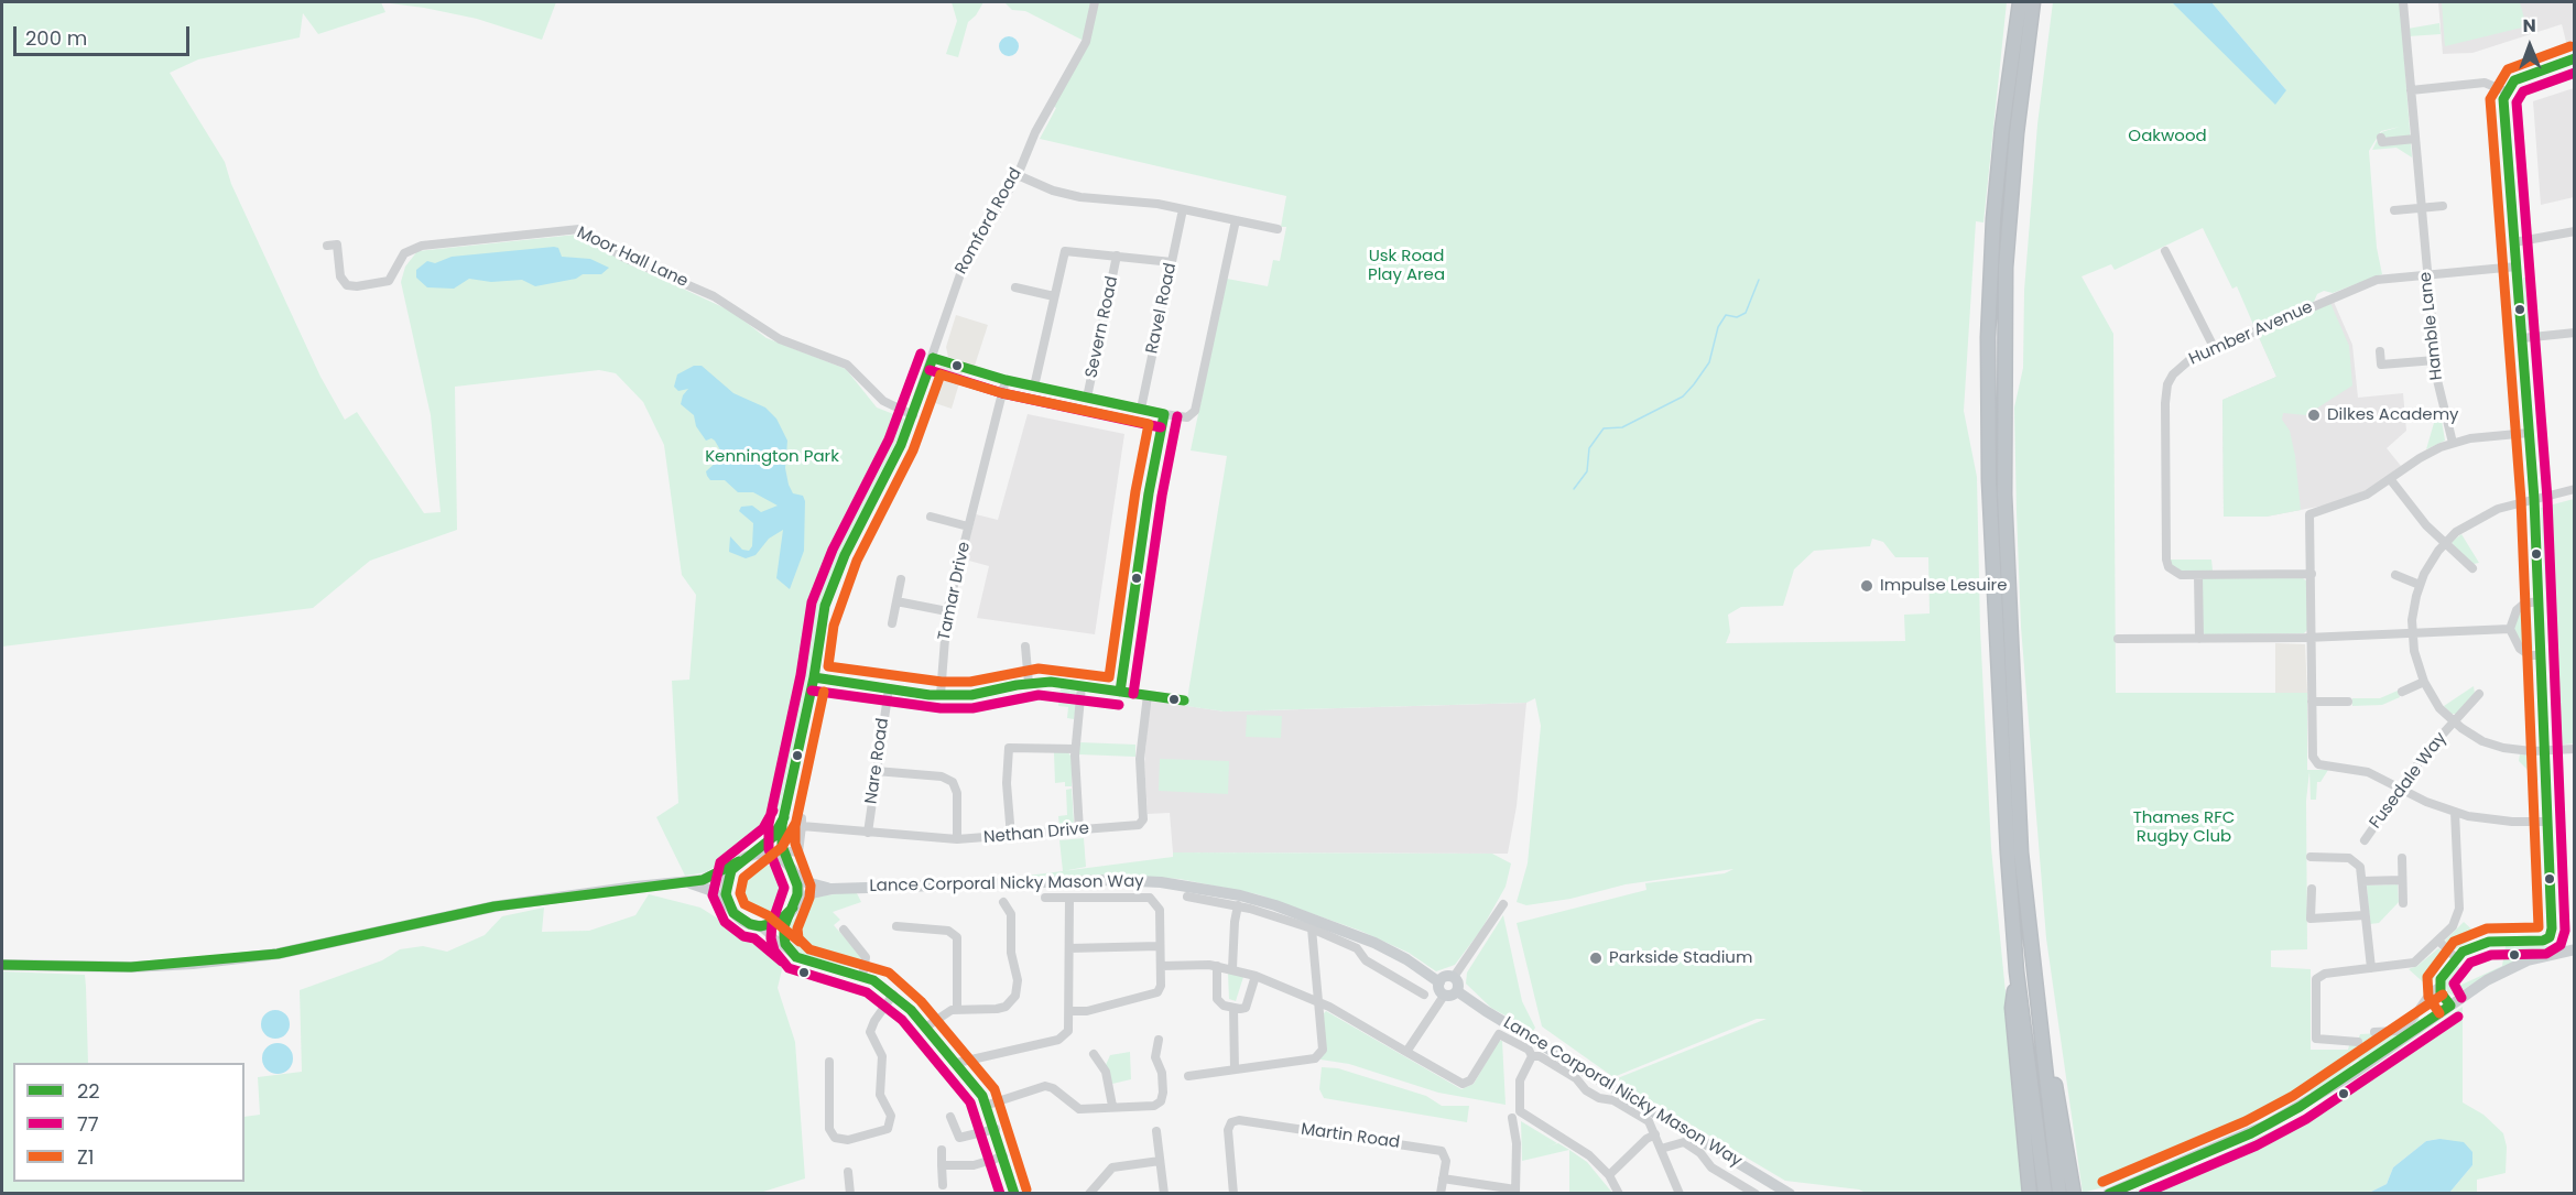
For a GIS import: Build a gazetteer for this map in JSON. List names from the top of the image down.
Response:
{
  "streets": {
    "main road": ["Lance Corporal Nicky Mason Way"],
    "street": [
      "Romford Road",
      "Moor Hall Lane",
      "Ravel Road",
      "Hamble Lane",
      "Severn Road",
      "Humber Avenue",
      "Tamar Drive",
      "Nare Road",
      "Fusedale Way",
      "Nethan Drive",
      "Martin Road"
    ]
  },
  "crossings": [
    ["Romford Road", "Moor Hall Lane"],
    ["Romford Road", "Nethan Drive"],
    ["Romford Road", "Lance Corporal Nicky Mason Way"],
    ["Hamble Lane", "Humber Avenue"],
    ["Nare Road", "Nethan Drive"],
    ["Nethan Drive", "Lance Corporal Nicky Mason Way"]
  ],
  "parks": [
    "Oakwood",
    "Usk Road Play Area",
    "Kennington Park",
    "Thames RFC Rugby Club"
  ],
  "places": ["Dilkes Academy", "Impulse Lesuire", "Parkside Stadium"],
  "lines": ["transit line Z1", "transit line 22", "transit line 77"],
  "legend": ["22", "77", "Z1"],
  "scale_bar": "200 m",
  "north": "top"
}
